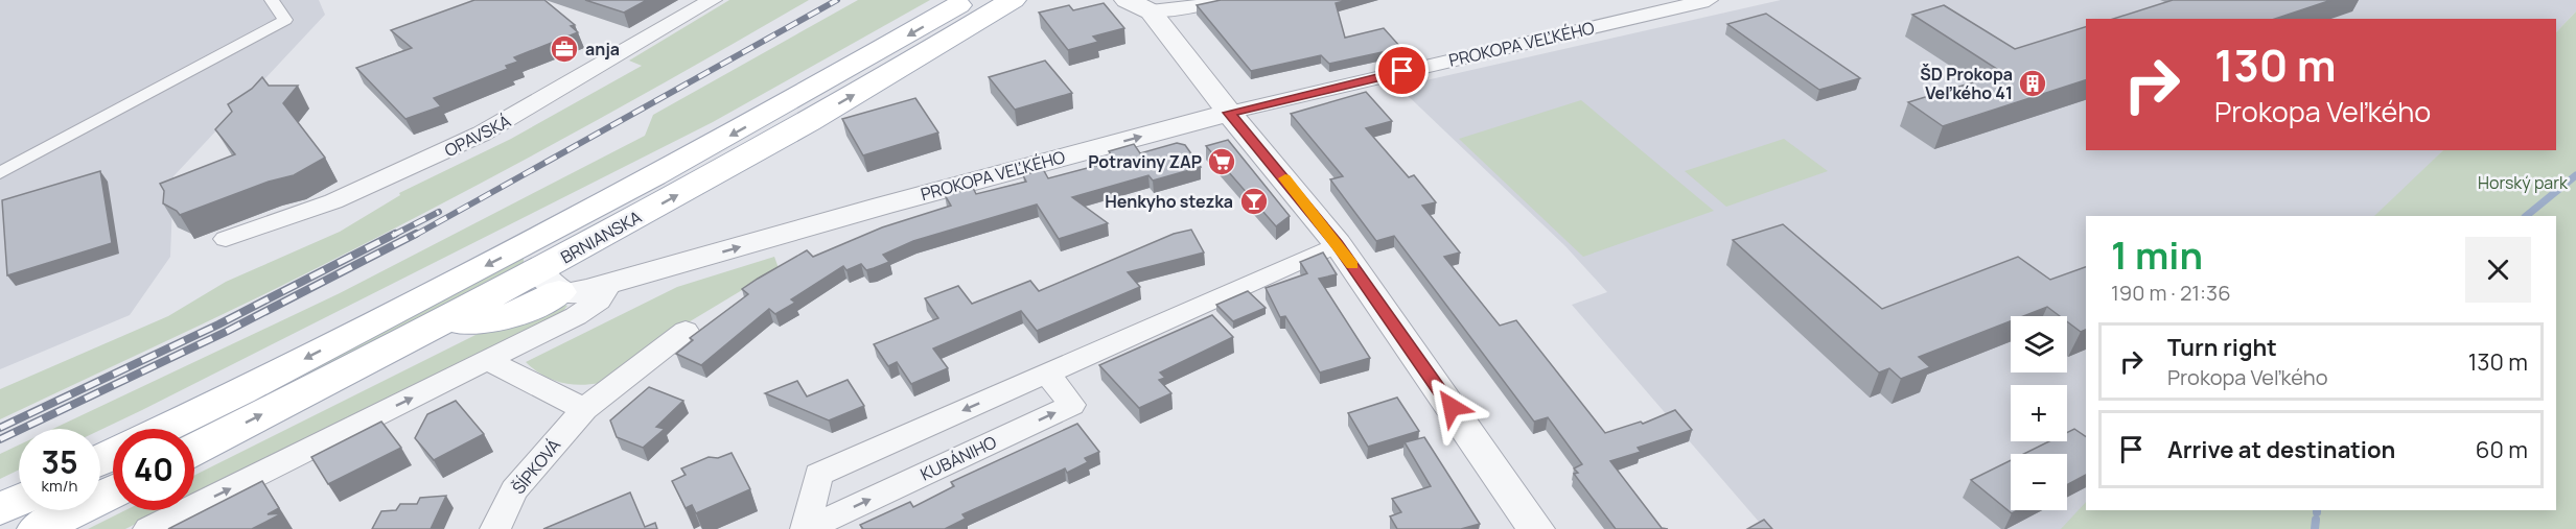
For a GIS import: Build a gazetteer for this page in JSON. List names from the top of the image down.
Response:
{
  "streets": {
    "main road": ["BRNIANSKA"],
    "street": [
      "PROKOPA VEĽKÉHO",
      "OPAVSKÁ",
      "KUBÁNIHO",
      "ŠÍPKOVÁ"
    ]
  },
  "crossings": [
    ["PROKOPA VEĽKÉHO", "BRNIANSKA"]
  ],
  "one_way": ["PROKOPA VEĽKÉHO"],
  "parks": ["Horský park"],
  "places": {
    "office": ["anja"],
    "building": ["ŠD Prokopa Veľkého 41"],
    "supermarket": ["Potraviny ZAP"],
    "bar": ["Henkyho stezka"]
  },
  "page": {
    "turn": ["130 m", "Prokopa Veľkého"],
    "heading": ["1 min", "190 m · 21:36"],
    "map_buttons": ["+", "−"],
    "list": [
      {
        "name": "Turn right",
        "note": "Prokopa Veľkého",
        "value": "130 m"
      },
      {
        "name": "Arrive at destination",
        "value": "60 m"
      }
    ],
    "speed": "35 km/h",
    "limit": "40"
  }
}
